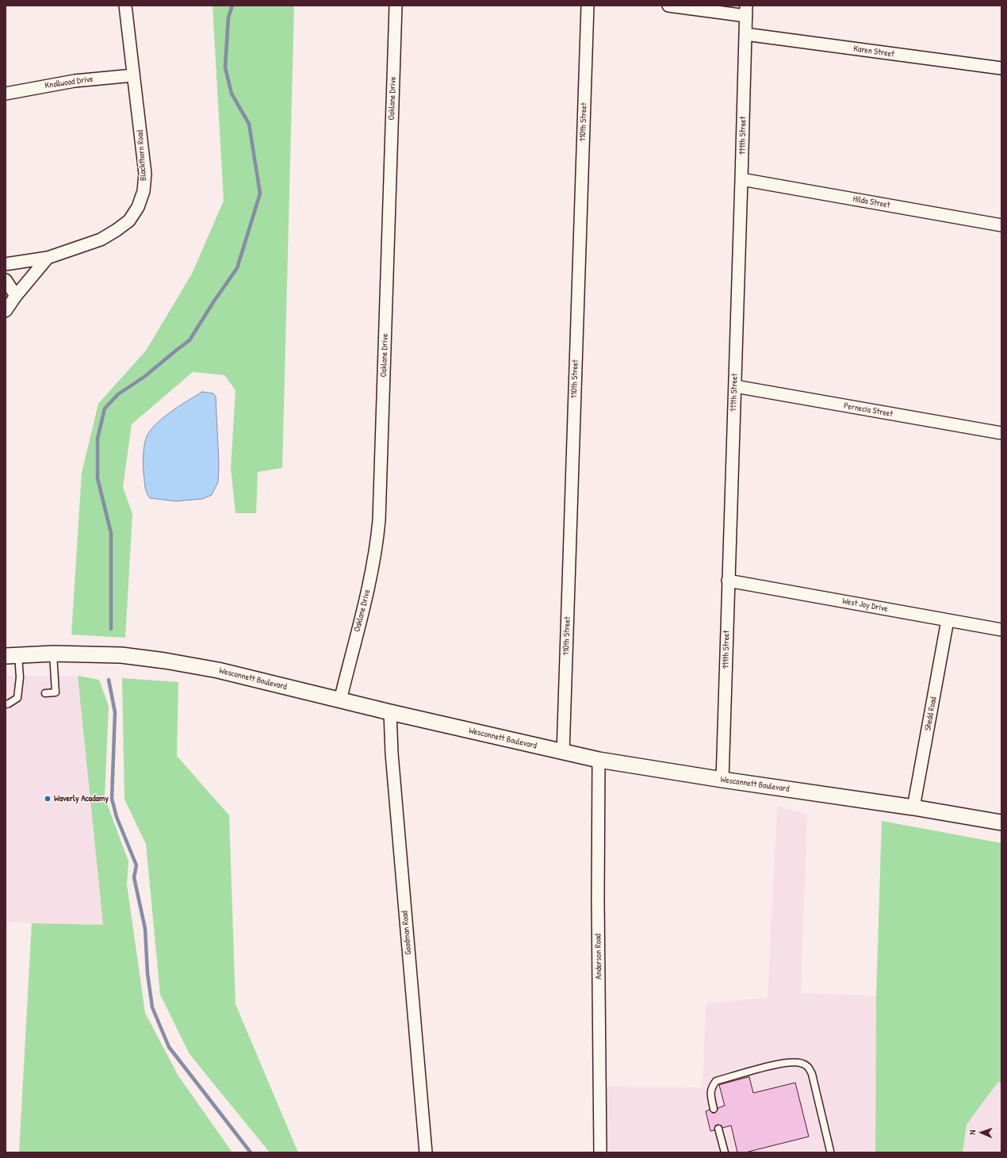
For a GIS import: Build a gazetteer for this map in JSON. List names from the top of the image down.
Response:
{
  "streets": {
    "street": [
      "Karen Street",
      "Knollwood Drive",
      "Oaklane Drive",
      "110th Street",
      "111th Street",
      "Blackthorn Road",
      "Hilda Street",
      "Pernecia Street",
      "West Joy Drive",
      "Wesconnett Boulevard",
      "Shedd Road",
      "Goodman Road",
      "Anderson Road"
    ]
  },
  "crossings": [
    ["Karen Street", "111th Street"],
    ["Knollwood Drive", "Blackthorn Road"],
    ["Oaklane Drive", "Wesconnett Boulevard"],
    ["110th Street", "Wesconnett Boulevard"],
    ["111th Street", "Hilda Street"],
    ["111th Street", "Pernecia Street"],
    ["111th Street", "West Joy Drive"],
    ["111th Street", "Wesconnett Boulevard"],
    ["West Joy Drive", "Shedd Road"],
    ["Wesconnett Boulevard", "Shedd Road"],
    ["Wesconnett Boulevard", "Goodman Road"],
    ["Wesconnett Boulevard", "Anderson Road"]
  ],
  "places": ["Waverly Acadamy"],
  "north": "left"
}
